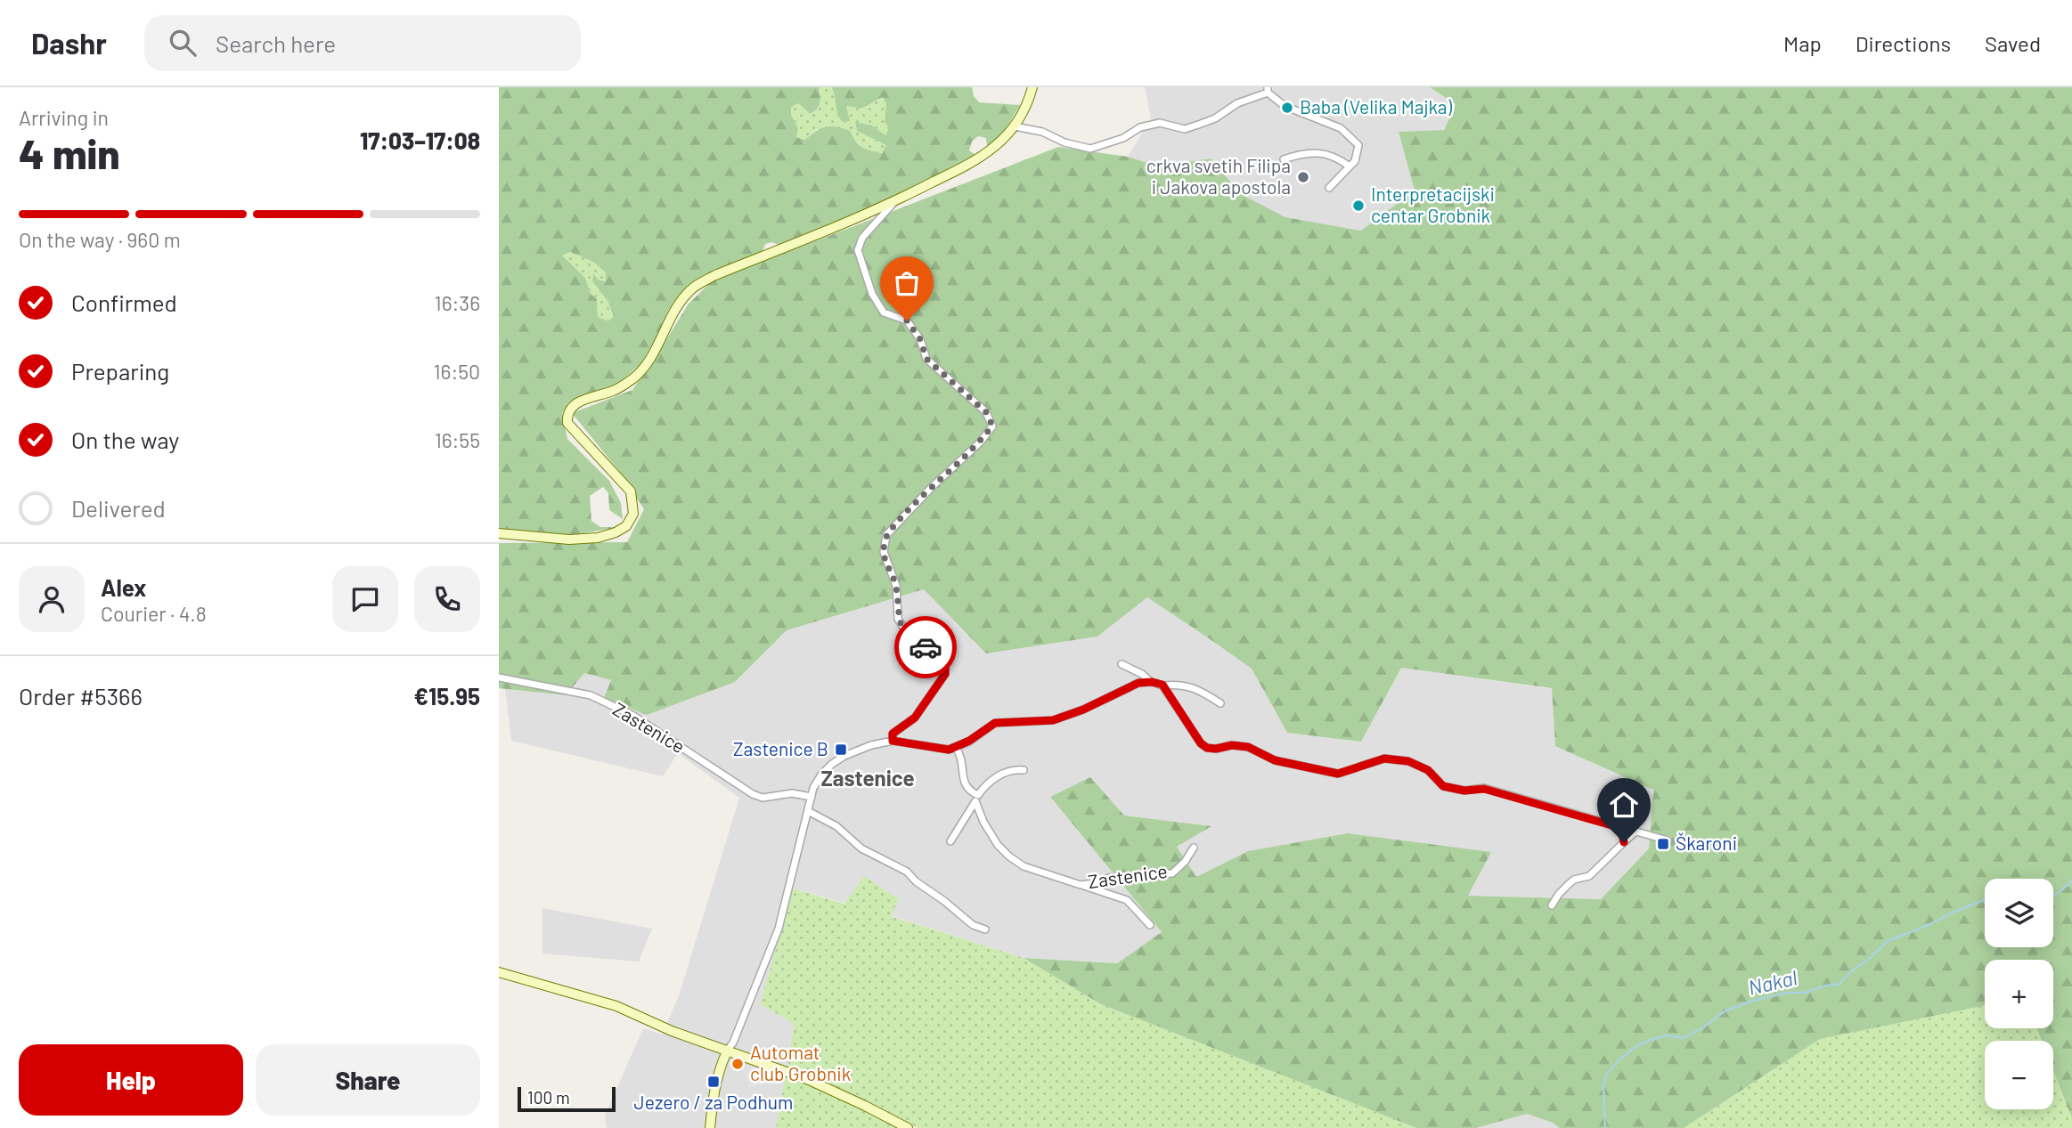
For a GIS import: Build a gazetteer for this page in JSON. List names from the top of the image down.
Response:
{
  "streets": {
    "street": ["Zastenice"]
  },
  "districts": ["Zastenice"],
  "water": ["Nakal"],
  "places": {
    "other": [
      "Baba (Velika Majka)",
      "crkva svetih Filipa i Jakova apostola",
      "Interpretacijski centar Grobnik",
      "Automat club Grobnik"
    ],
    "transit": ["Zastenice B", "Škaroni", "Jezero / za Podhum"]
  },
  "scale_bar": "100 m",
  "page": {
    "header": "Dashr",
    "search": "Search here",
    "nav": ["Map", "Directions", "Saved"],
    "heading": ["4 min", "Arriving in", "17:03–17:08"],
    "panel": [
      "Alex",
      "Courier · 4.8",
      "Order #5366",
      "€15.95"
    ],
    "bar": "On the way · 960 m",
    "list": [
      ["Confirmed", "16:36"],
      ["Preparing", "16:50"],
      ["On the way", "16:55"],
      "Delivered"
    ],
    "map_buttons": ["+", "−"],
    "buttons": ["Help", "Share"],
    "scale": "100 m"
  }
}
